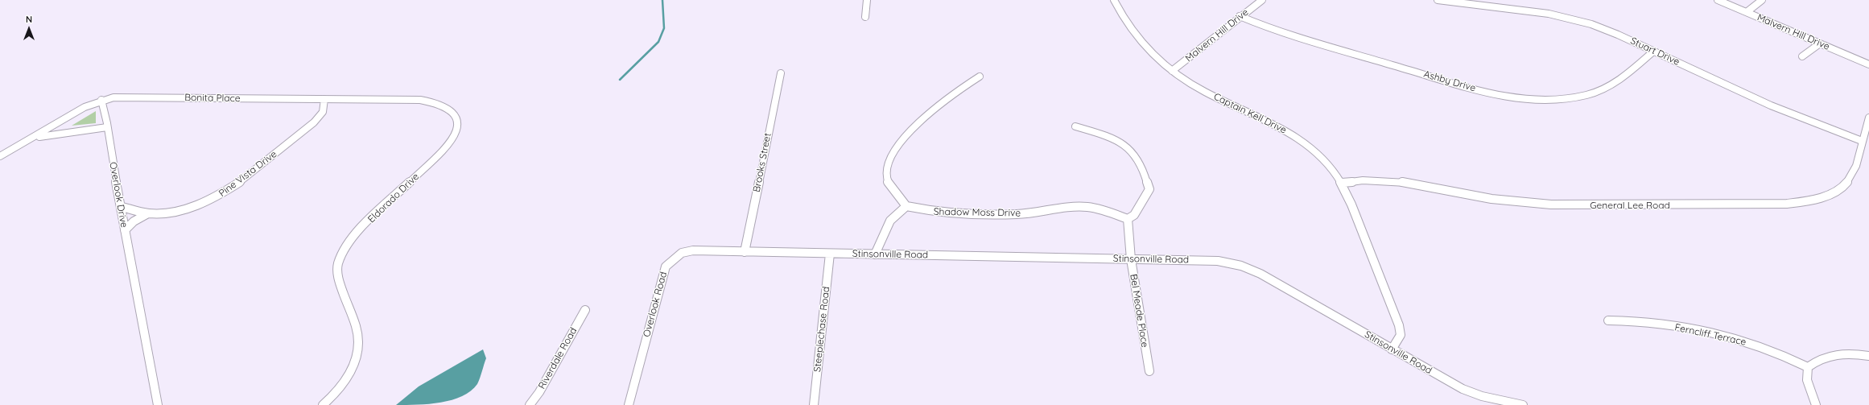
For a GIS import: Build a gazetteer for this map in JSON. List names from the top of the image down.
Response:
{
  "streets": {
    "street": [
      "Malvern Hill Drive",
      "Stuart Drive",
      "Ashby Drive",
      "Bonita Place",
      "Captain Kell Drive",
      "Brooks Street",
      "Pine Vista Drive",
      "Overlook Drive",
      "Eldorado Drive",
      "General Lee Road",
      "Shadow Moss Drive",
      "Stinsonville Road",
      "Overlook Road",
      "Bel Meade Place",
      "Steeplechase Road",
      "Ferncliff Terrace",
      "Riverdale Road"
    ]
  },
  "crossings": [
    ["Malvern Hill Drive", "Ashby Drive"],
    ["Malvern Hill Drive", "Captain Kell Drive"],
    ["Stuart Drive", "Ashby Drive"],
    ["Stuart Drive", "General Lee Road"],
    ["Bonita Place", "Pine Vista Drive"],
    ["Bonita Place", "Overlook Drive"],
    ["Bonita Place", "Eldorado Drive"],
    ["Captain Kell Drive", "General Lee Road"],
    ["Captain Kell Drive", "Stinsonville Road"],
    ["Brooks Street", "Stinsonville Road"],
    ["Brooks Street", "Overlook Road"],
    ["Pine Vista Drive", "Overlook Drive"],
    ["Pine Vista Drive", "Eldorado Drive"],
    ["Shadow Moss Drive", "Bel Meade Place"],
    ["Stinsonville Road", "Overlook Road"],
    ["Stinsonville Road", "Bel Meade Place"],
    ["Stinsonville Road", "Steeplechase Road"]
  ],
  "north": "top"
}
